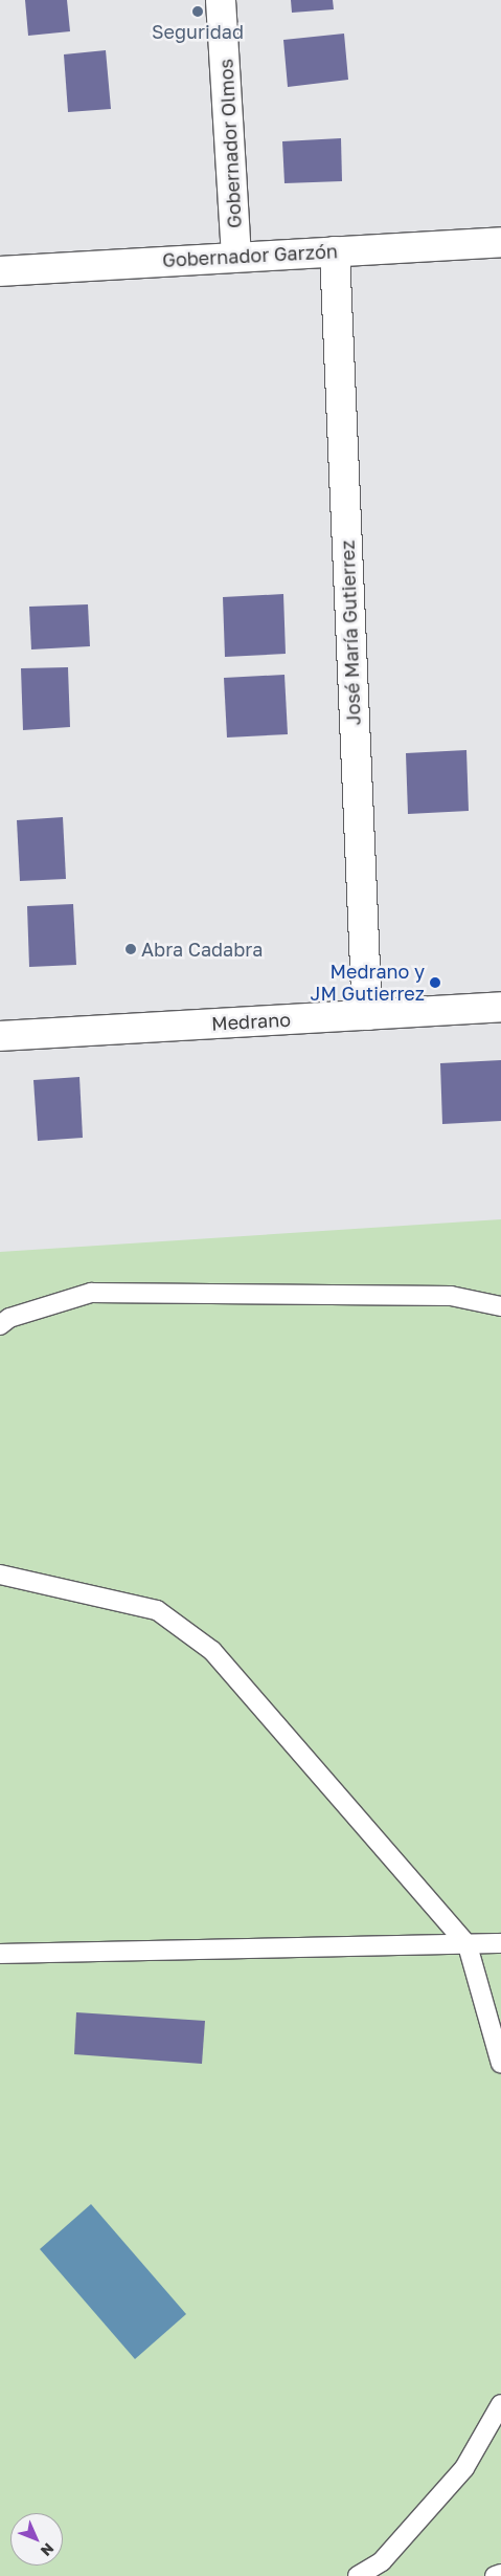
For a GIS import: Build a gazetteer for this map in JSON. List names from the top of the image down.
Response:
{
  "streets": {
    "street": [
      "Gobernador Olmos",
      "Gobernador Garzón",
      "José María Gutierrez",
      "Medrano"
    ]
  },
  "crossings": [
    ["Gobernador Olmos", "Gobernador Garzón"],
    ["Gobernador Garzón", "José María Gutierrez"],
    ["José María Gutierrez", "Medrano"]
  ],
  "places": ["Seguridad", "Abra Cadabra", "Medrano y JM Gutierrez"],
  "north": "bottom right"
}
